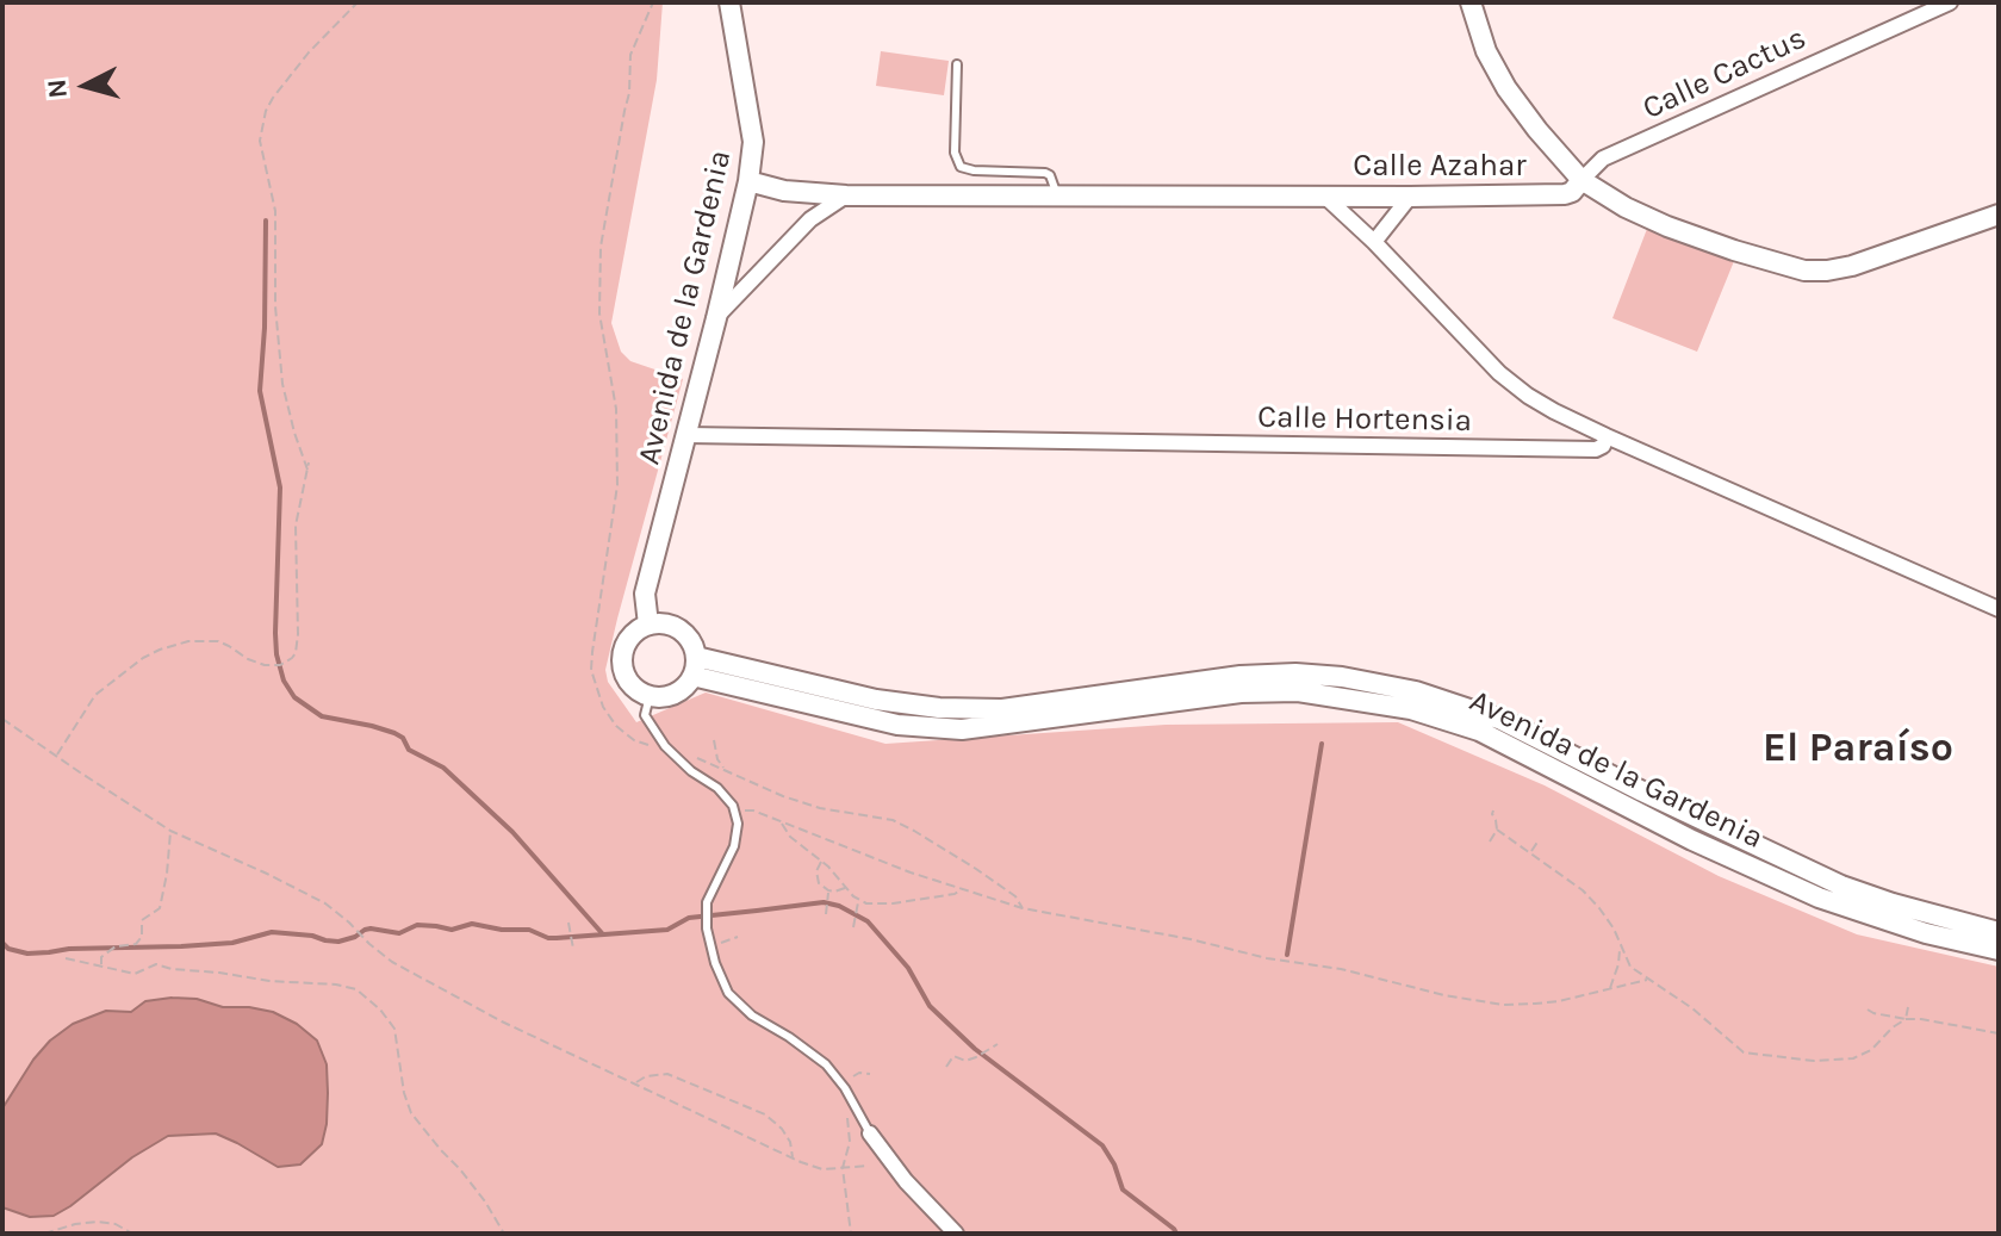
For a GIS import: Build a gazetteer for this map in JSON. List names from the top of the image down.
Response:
{
  "streets": {
    "street": [
      "Calle Cactus",
      "Calle Azahar",
      "Avenida de la Gardenia",
      "Calle Hortensia"
    ]
  },
  "crossings": [
    ["Calle Cactus", "Calle Azahar"],
    ["Calle Azahar", "Avenida de la Gardenia"],
    ["Avenida de la Gardenia", "Calle Hortensia"]
  ],
  "districts": ["El Paraíso"],
  "north": "left"
}
